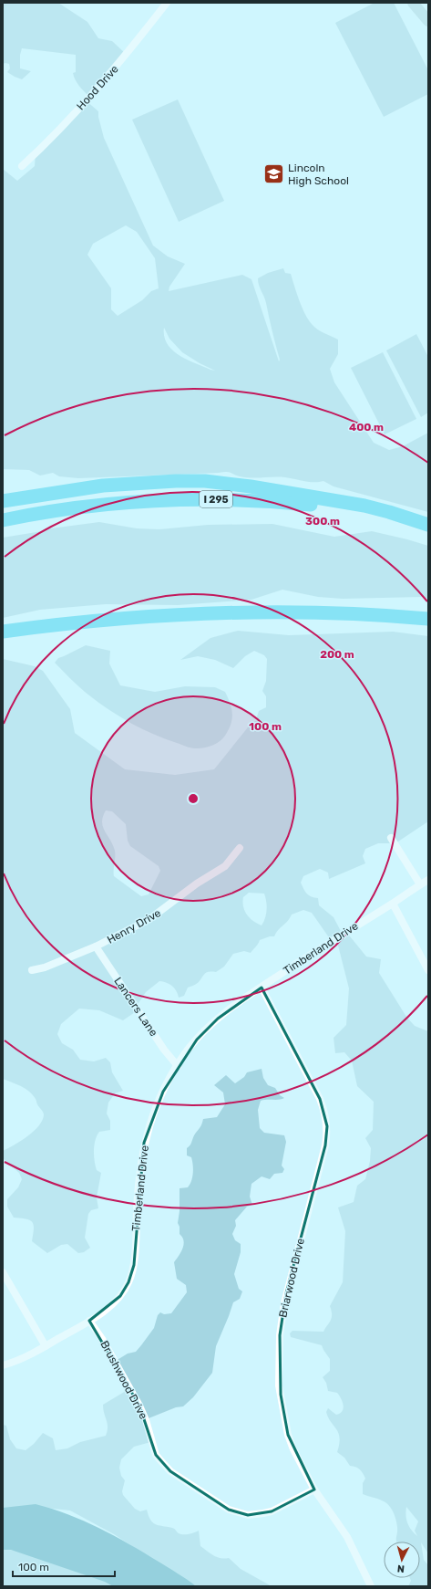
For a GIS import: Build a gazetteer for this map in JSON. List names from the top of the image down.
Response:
{
  "streets": {
    "highway": ["I 295"],
    "street": [
      "Hood Drive",
      "Henry Drive",
      "Timberland Drive",
      "Lancers Lane",
      "Briarwood Drive",
      "Brushwood Drive"
    ]
  },
  "crossings": [
    ["Henry Drive", "Lancers Lane"],
    ["Timberland Drive", "Lancers Lane"],
    ["Timberland Drive", "Briarwood Drive"],
    ["Timberland Drive", "Brushwood Drive"],
    ["Briarwood Drive", "Brushwood Drive"]
  ],
  "places": {
    "school or university": ["Lincoln High School"]
  },
  "scale_bar": "100 m",
  "north": "bottom",
  "rings": [
    "400 m",
    "300 m",
    "200 m",
    "100 m"
  ]
}
